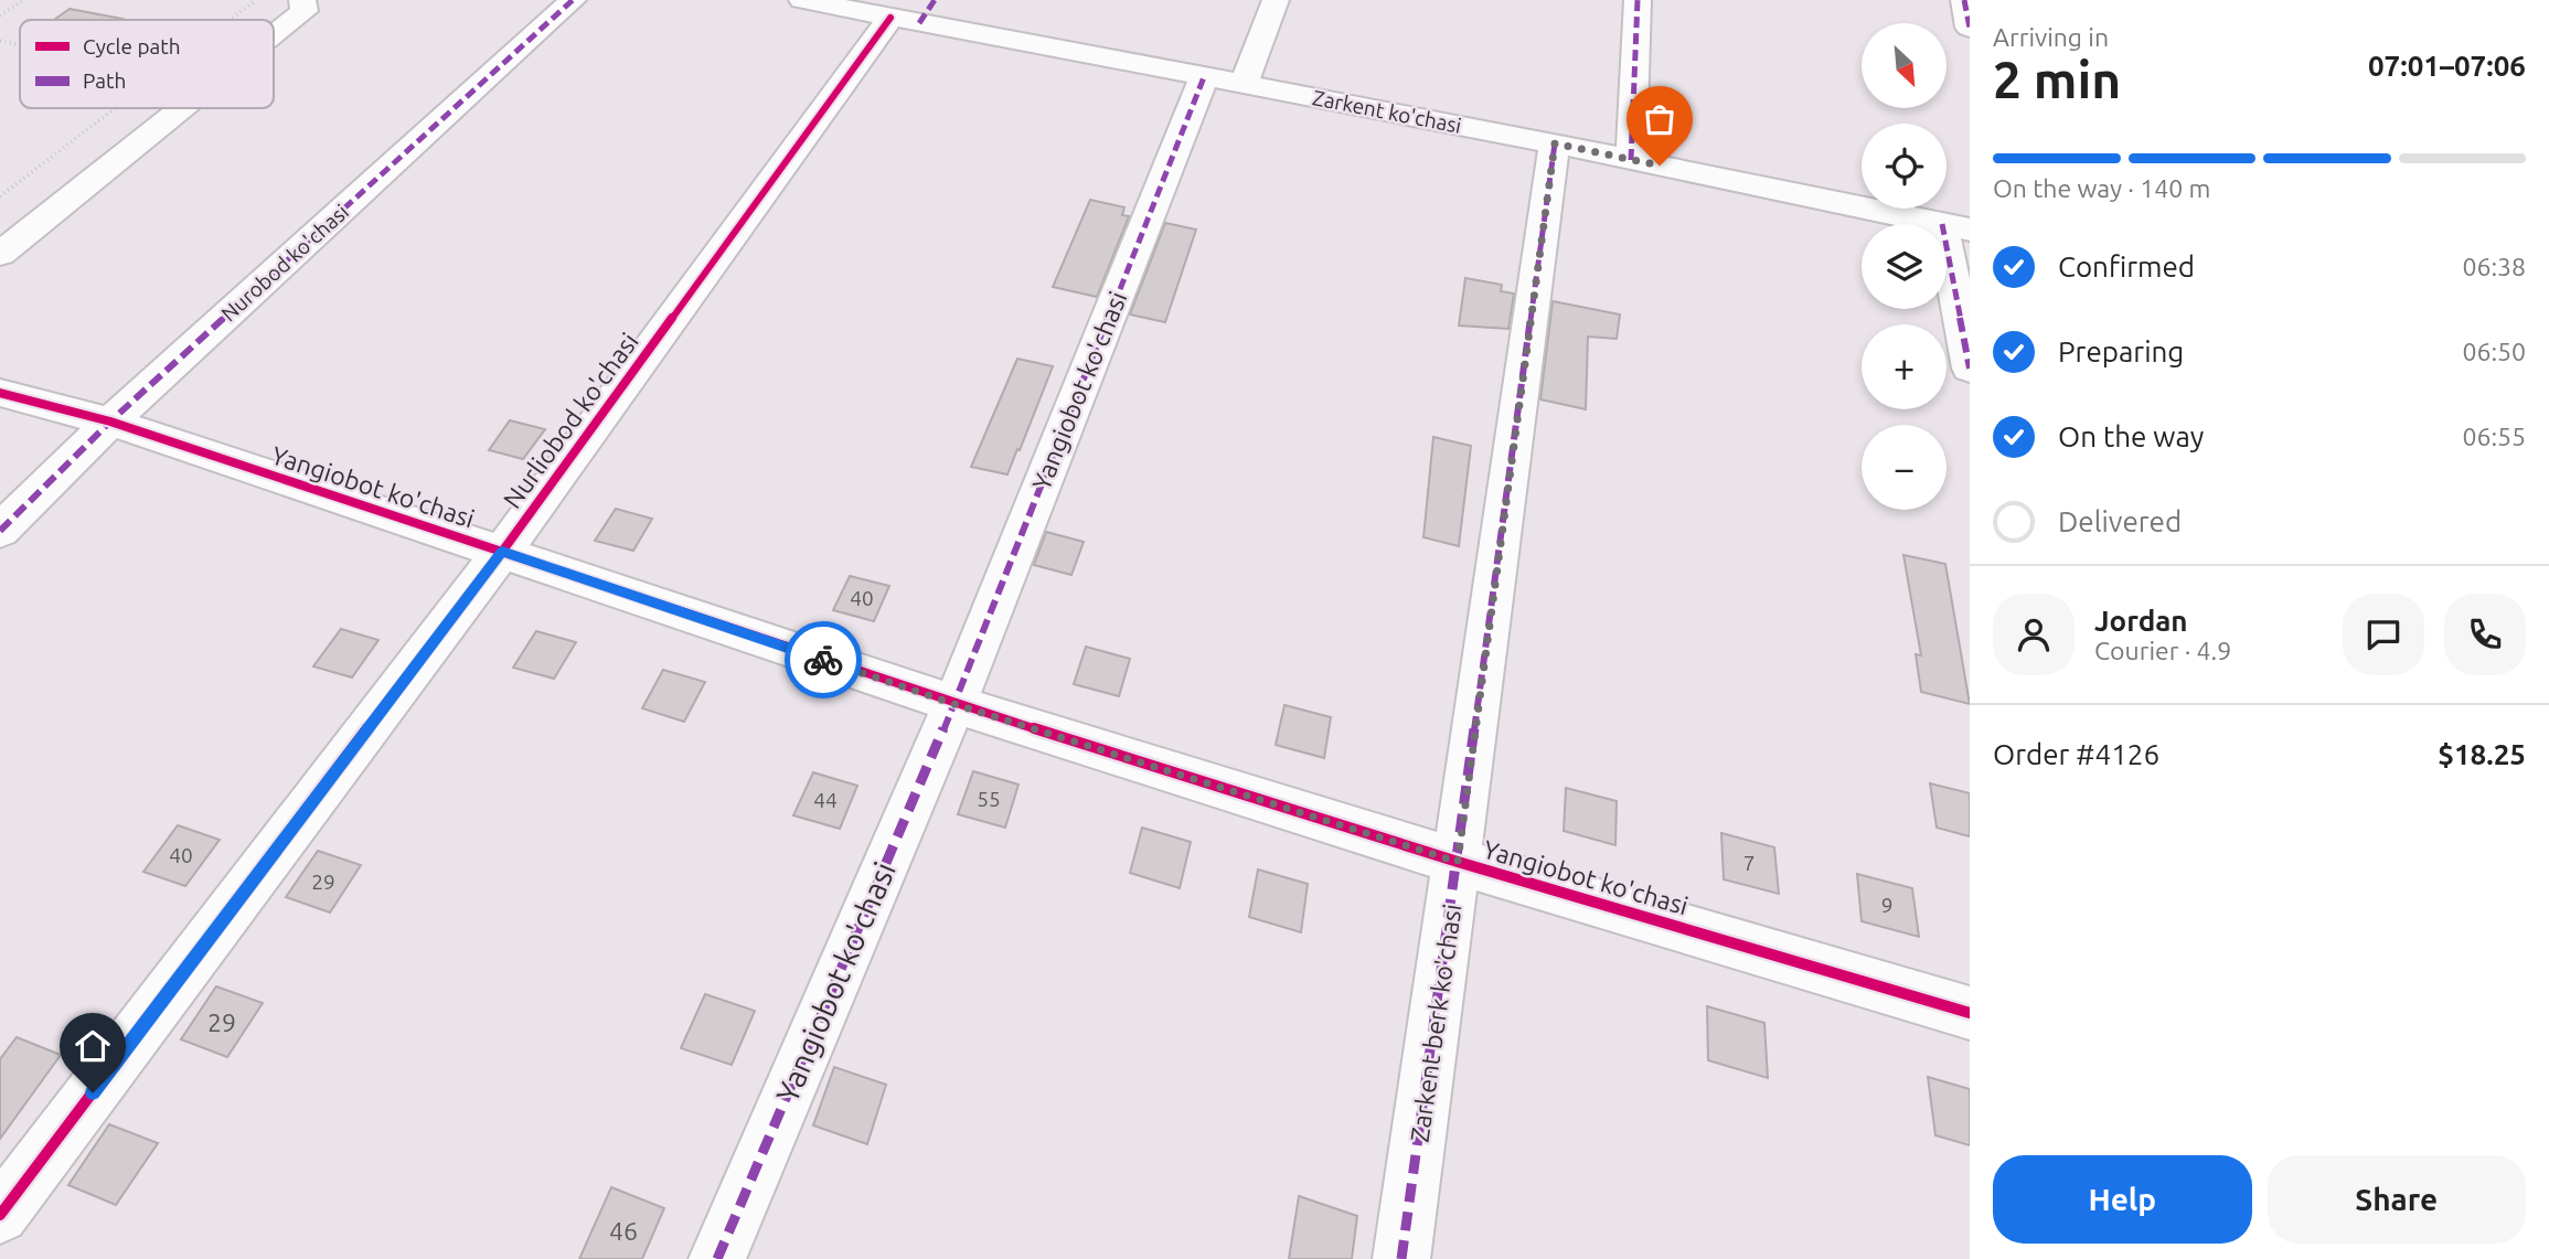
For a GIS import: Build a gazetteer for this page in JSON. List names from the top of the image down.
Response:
{
  "streets": {
    "street": [
      "Zarkent ko'chasi",
      "Nurobod ko'chasi",
      "Yangiobot ko'chasi",
      "Nurliobod ko'chasi",
      "Zarkent berk ko'chasi"
    ]
  },
  "crossings": [
    ["Zarkent ko'chasi", "Yangiobot ko'chasi"],
    ["Zarkent ko'chasi", "Nurliobod ko'chasi"],
    ["Zarkent ko'chasi", "Zarkent berk ko'chasi"],
    ["Nurobod ko'chasi", "Yangiobot ko'chasi"],
    ["Yangiobot ko'chasi", "Nurliobod ko'chasi"],
    ["Yangiobot ko'chasi", "Zarkent berk ko'chasi"]
  ],
  "house_numbers": [
    "40",
    "55",
    "44",
    "40",
    "7",
    "29",
    "9",
    "29",
    "46"
  ],
  "legend": ["Cycle path", "Path"],
  "north": "bottom right",
  "page": {
    "heading": ["2 min", "Arriving in", "07:01–07:06"],
    "panel": [
      "Jordan",
      "Courier · 4.9",
      "Order #4126",
      "$18.25"
    ],
    "map_buttons": ["+", "−"],
    "bar": "On the way · 140 m",
    "list": [
      ["Confirmed", "06:38"],
      ["Preparing", "06:50"],
      ["On the way", "06:55"],
      "Delivered"
    ],
    "buttons": ["Help", "Share"]
  }
}
